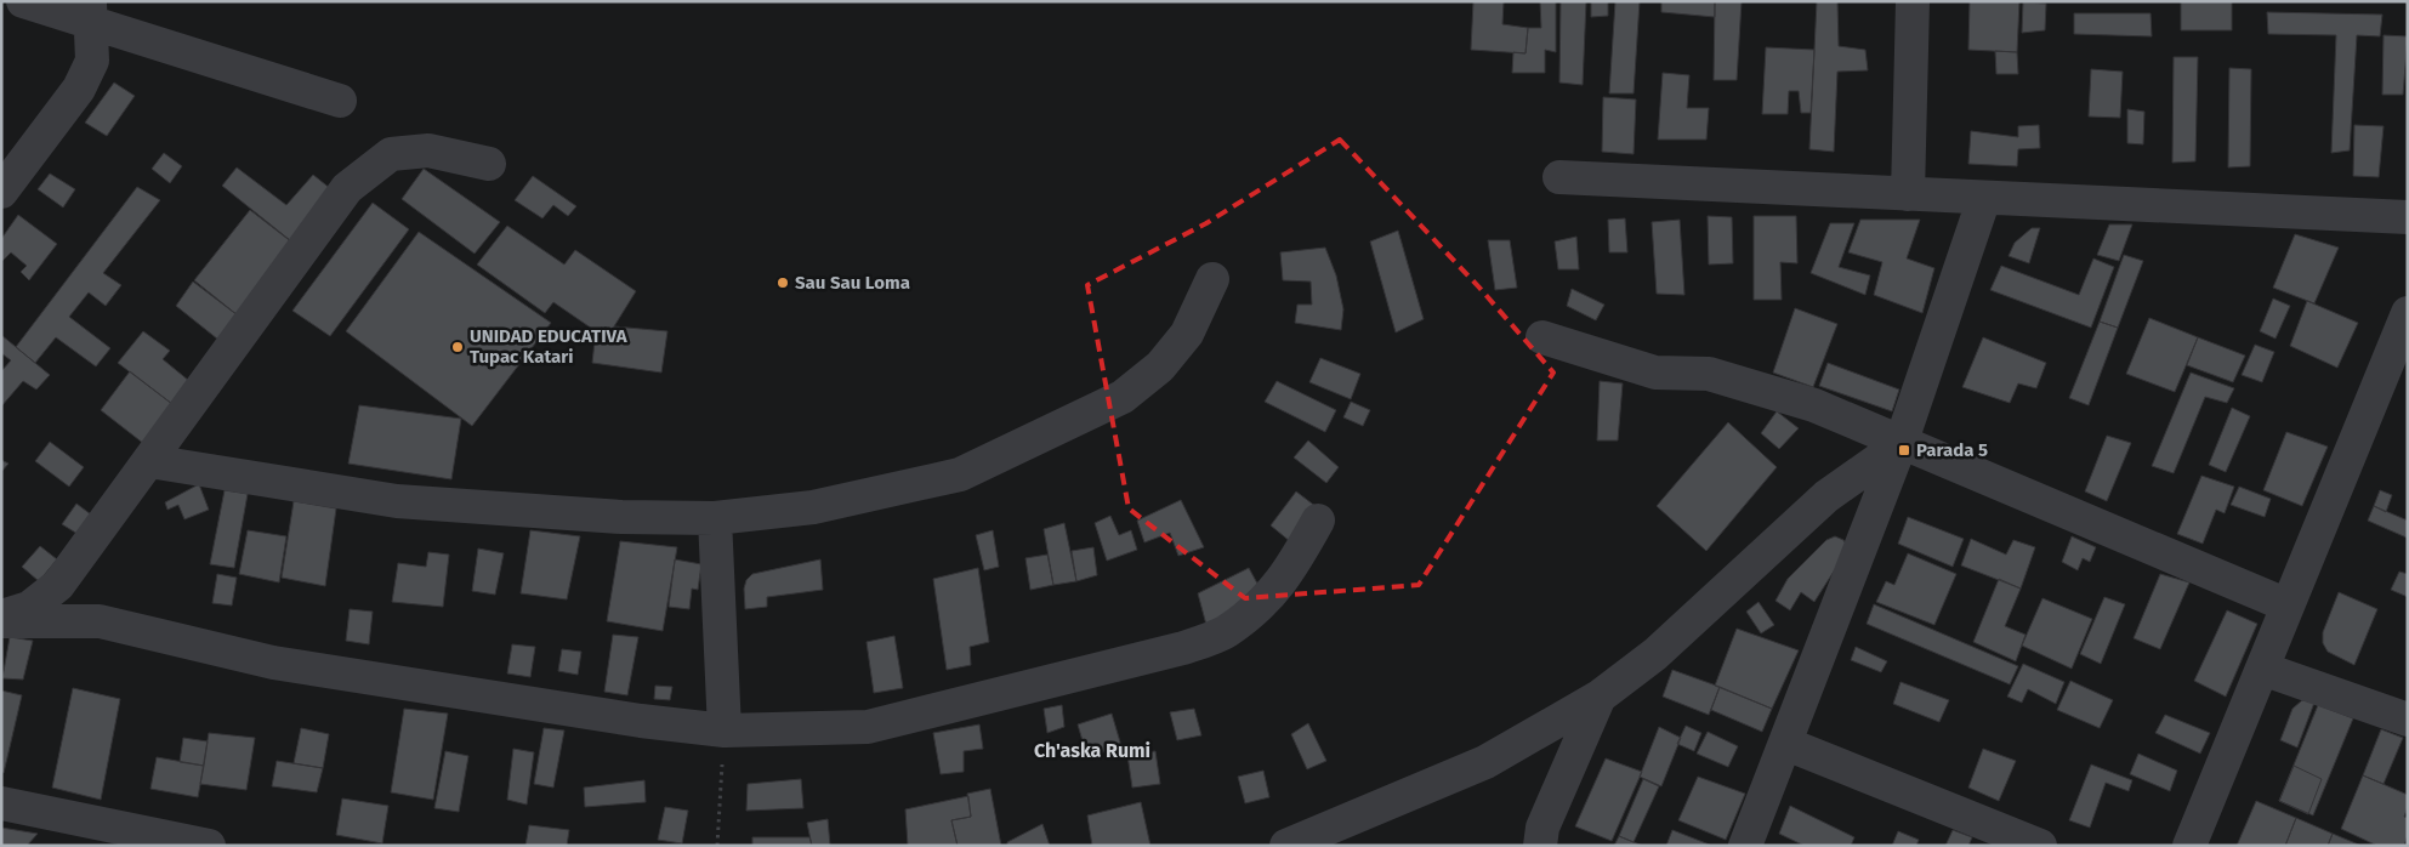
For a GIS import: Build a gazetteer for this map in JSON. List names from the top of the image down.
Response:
{
  "districts": ["Ch'aska Rumi"],
  "places": {
    "other": ["Sau Sau Loma", "UNIDAD EDUCATIVA Tupac Katari"],
    "transit": ["Parada 5"]
  }
}
